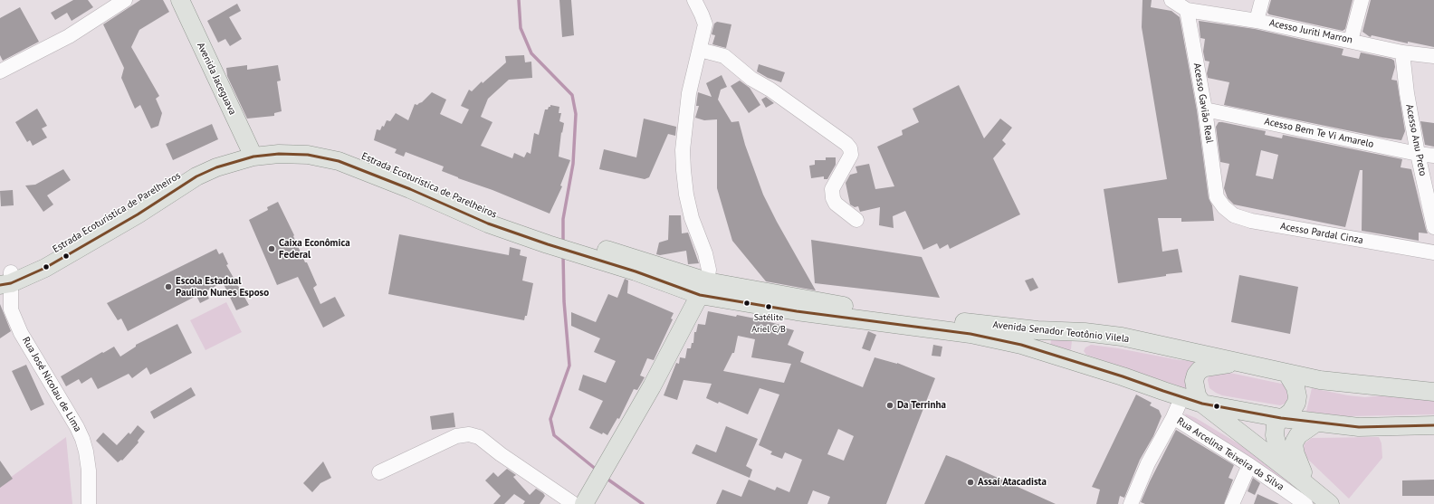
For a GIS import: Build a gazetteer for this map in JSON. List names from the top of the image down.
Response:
{
  "streets": {
    "main road": [
      "Avenida Jaceguava",
      "Estrada Ecoturistica de Parelheiros",
      "Avenida Senador Teotônio Vilela",
      "Rua Arcelina Teixeira da Silva"
    ],
    "street": [
      "Acesso Juriti Marron",
      "Acesso Gavião Real",
      "Acesso Bem Te Vi Amarelo",
      "Acesso Anu Preto",
      "Acesso Pardal Cinza",
      "Rua José Nicolau de Lima"
    ]
  },
  "crossings": [
    ["Acesso Juriti Marron", "Acesso Gavião Real"],
    ["Acesso Juriti Marron", "Acesso Anu Preto"],
    ["Avenida Jaceguava", "Estrada Ecoturistica de Parelheiros"],
    ["Acesso Gavião Real", "Acesso Bem Te Vi Amarelo"],
    ["Acesso Gavião Real", "Acesso Pardal Cinza"],
    ["Acesso Bem Te Vi Amarelo", "Acesso Anu Preto"],
    ["Estrada Ecoturistica de Parelheiros", "Avenida Senador Teotônio Vilela"],
    ["Estrada Ecoturistica de Parelheiros", "Rua José Nicolau de Lima"],
    ["Avenida Senador Teotônio Vilela", "Rua Arcelina Teixeira da Silva"]
  ],
  "places": [
    "Caixa Econômica Federal",
    "Escola Estadual Paulino Nunes Esposo",
    "Satélite Ariel C/B",
    "Da Terrinha",
    "Assaí Atacadista"
  ]
}
